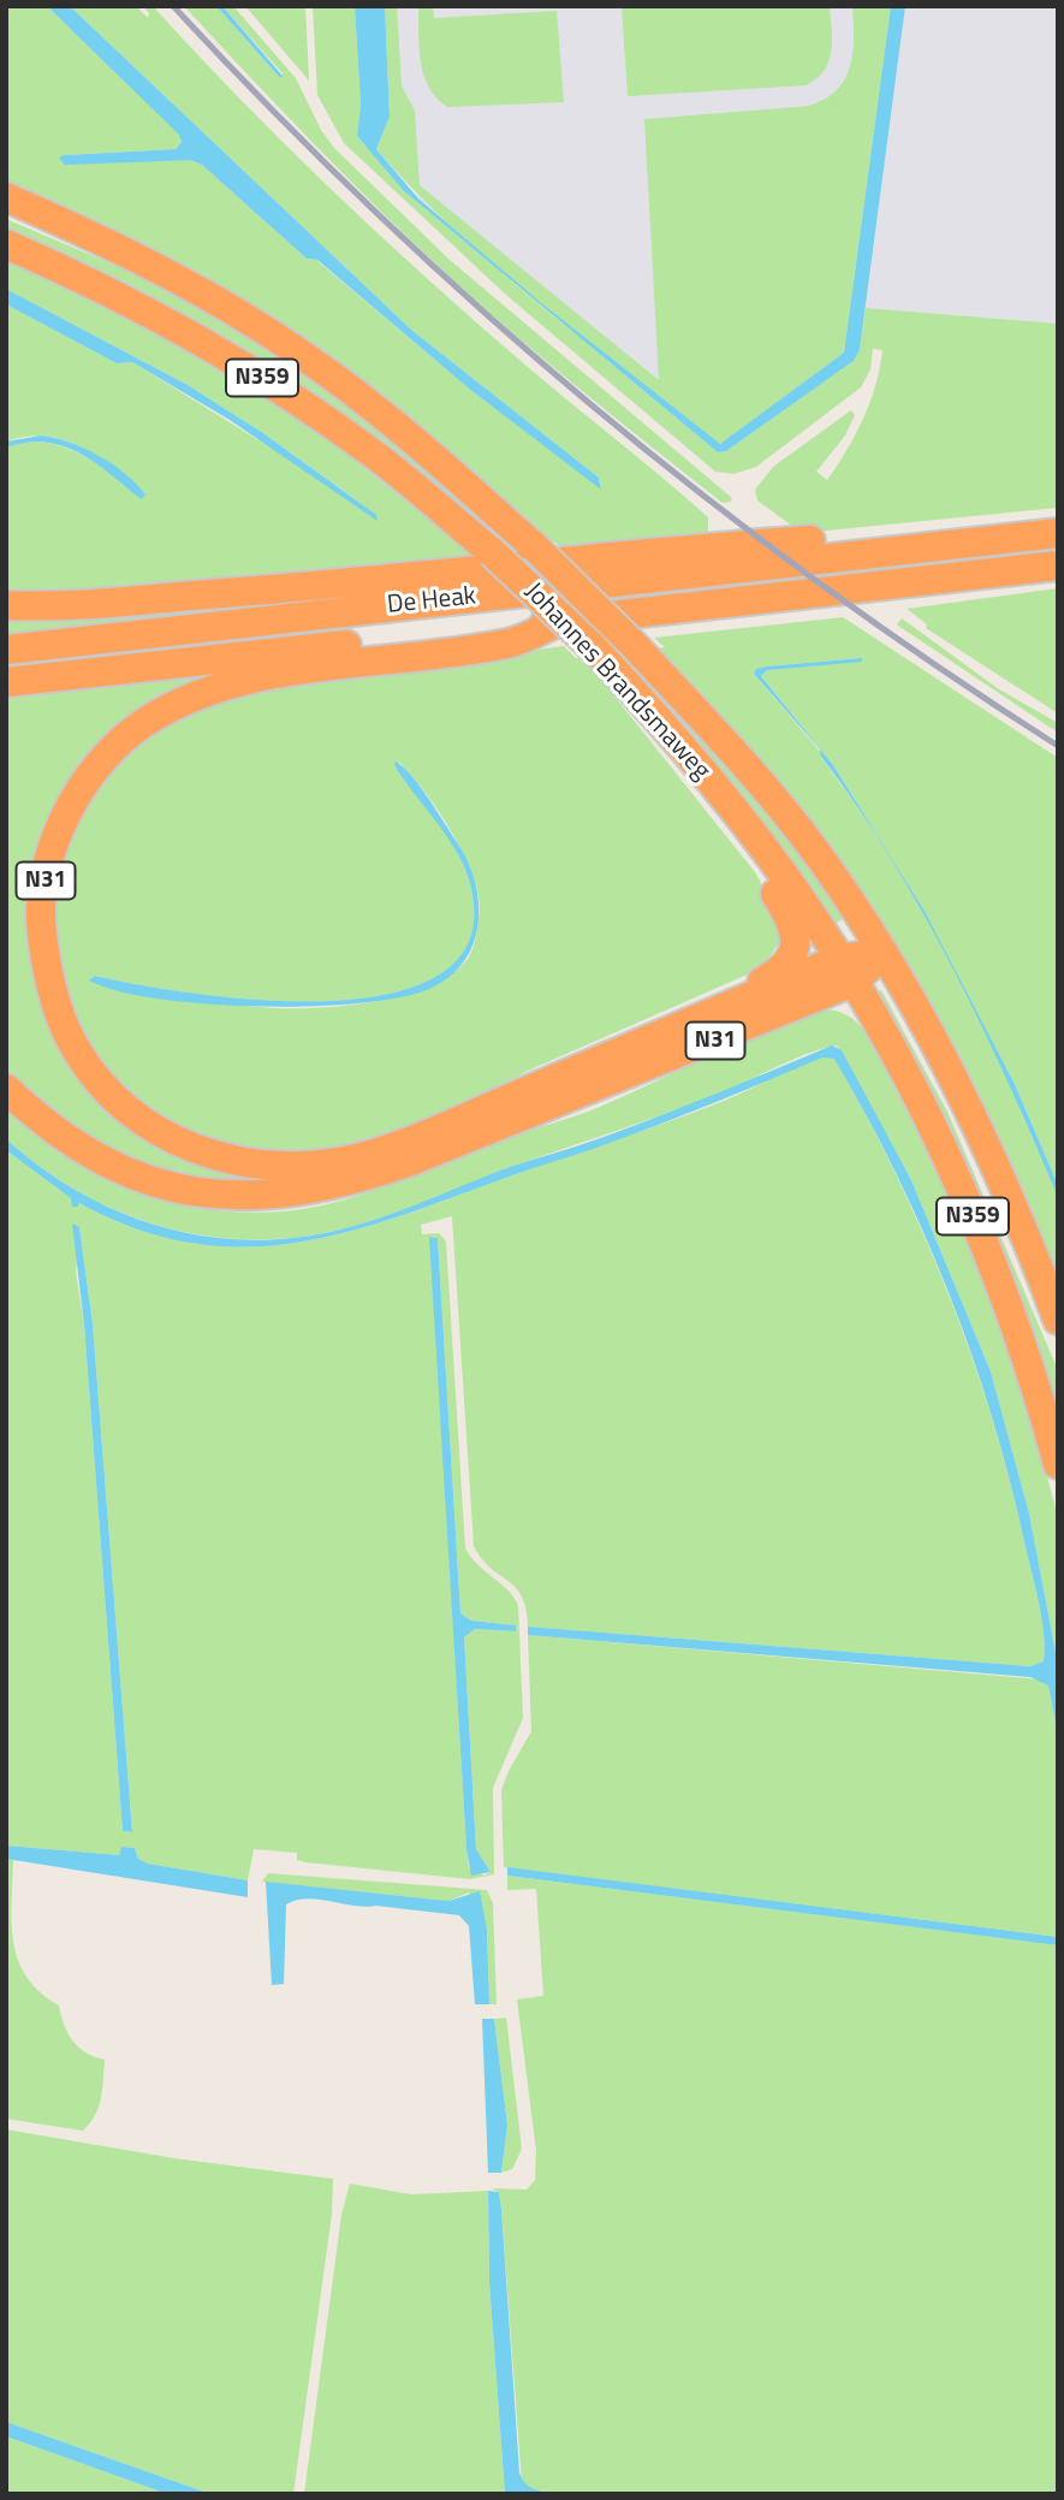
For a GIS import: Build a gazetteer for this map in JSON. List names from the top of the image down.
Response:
{
  "streets": {
    "highway": [
      "N359",
      "De Heak",
      "Johannes Brandsmaweg",
      "N31"
    ]
  },
  "crossings": [
    ["De Heak", "N31"],
    ["Johannes Brandsmaweg", "N31"]
  ]
}
